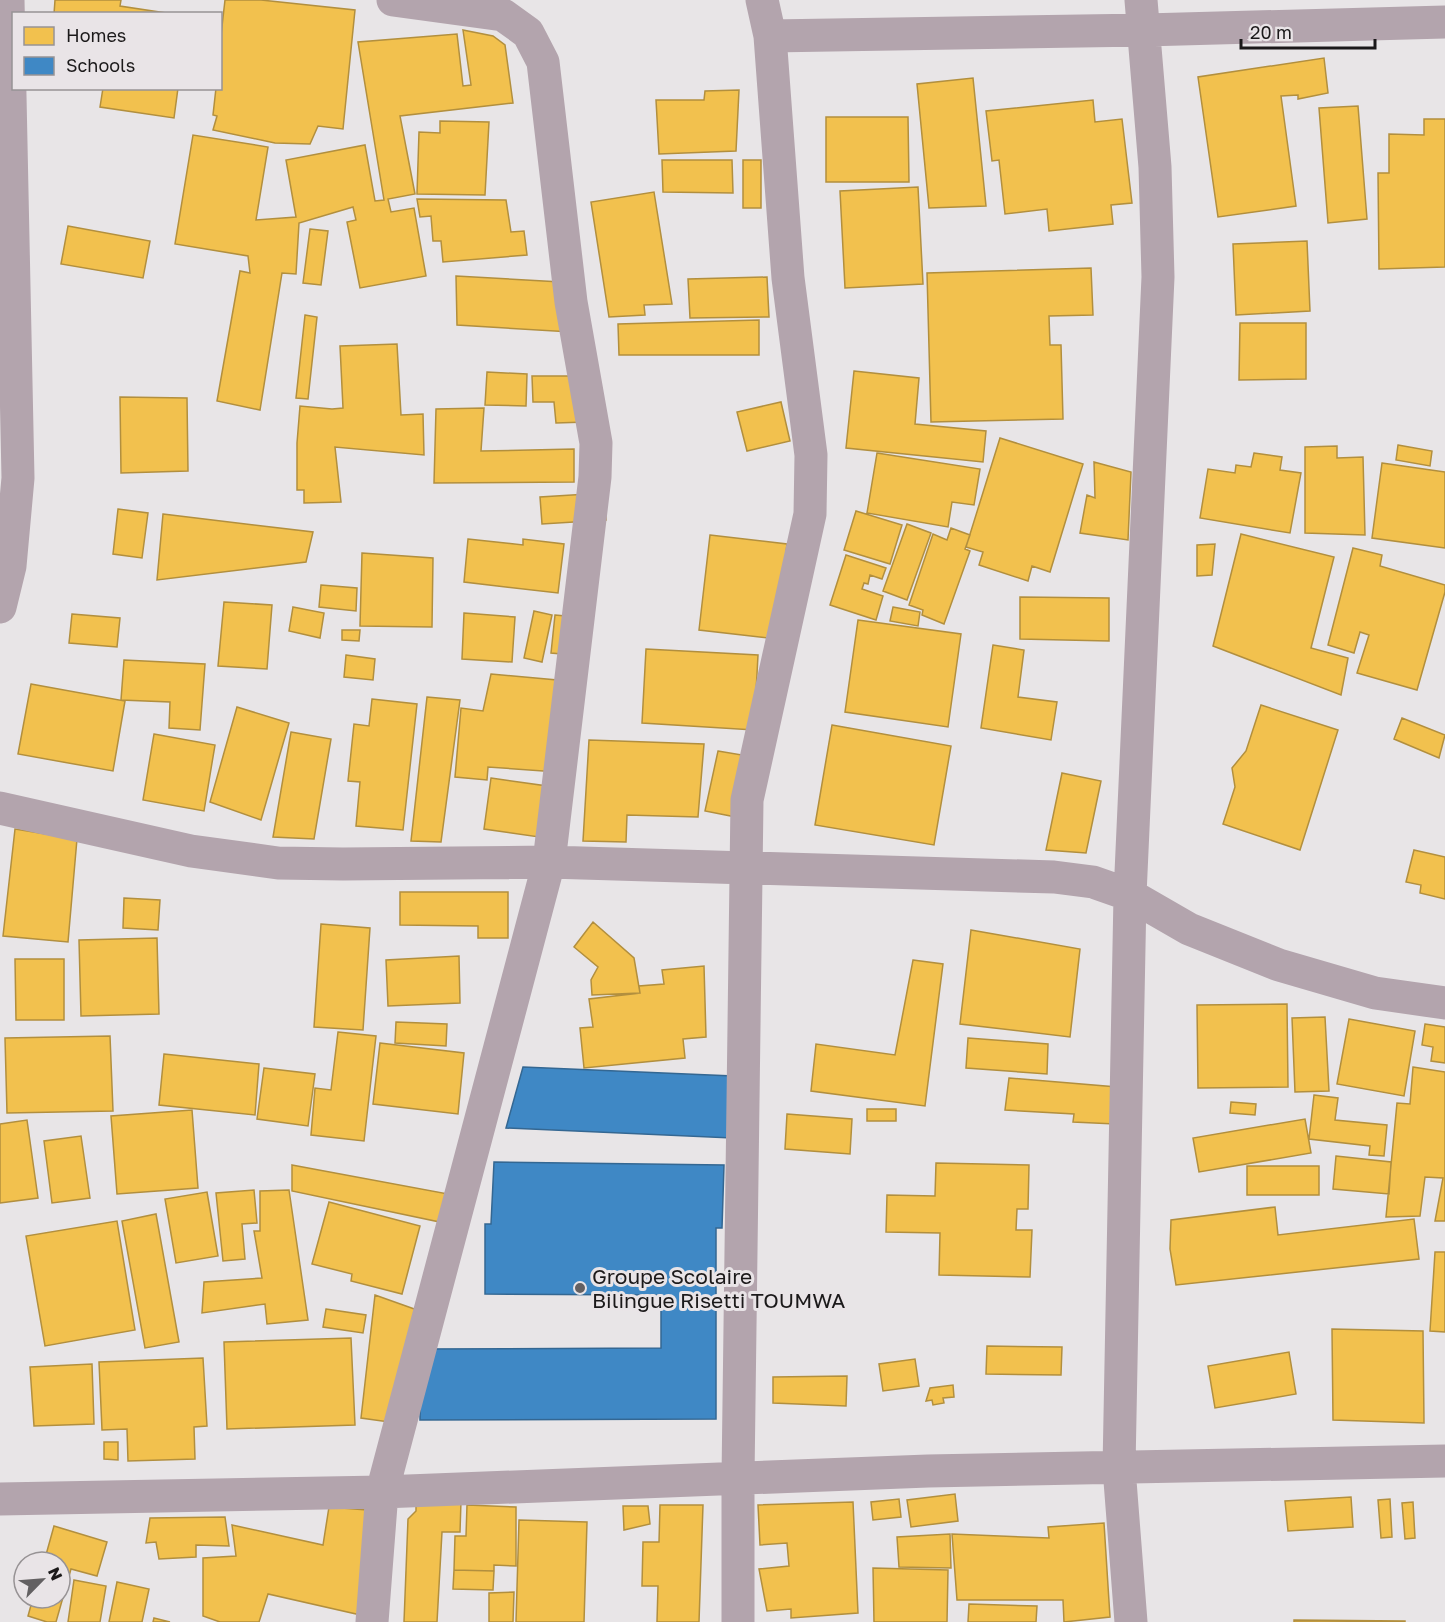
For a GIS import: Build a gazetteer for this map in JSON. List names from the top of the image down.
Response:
{
  "places": ["Groupe Scolaire Bilingue Risetti TOUMWA"],
  "legend": ["Homes", "Schools"],
  "scale_bar": "20 m",
  "north": "top right"
}
